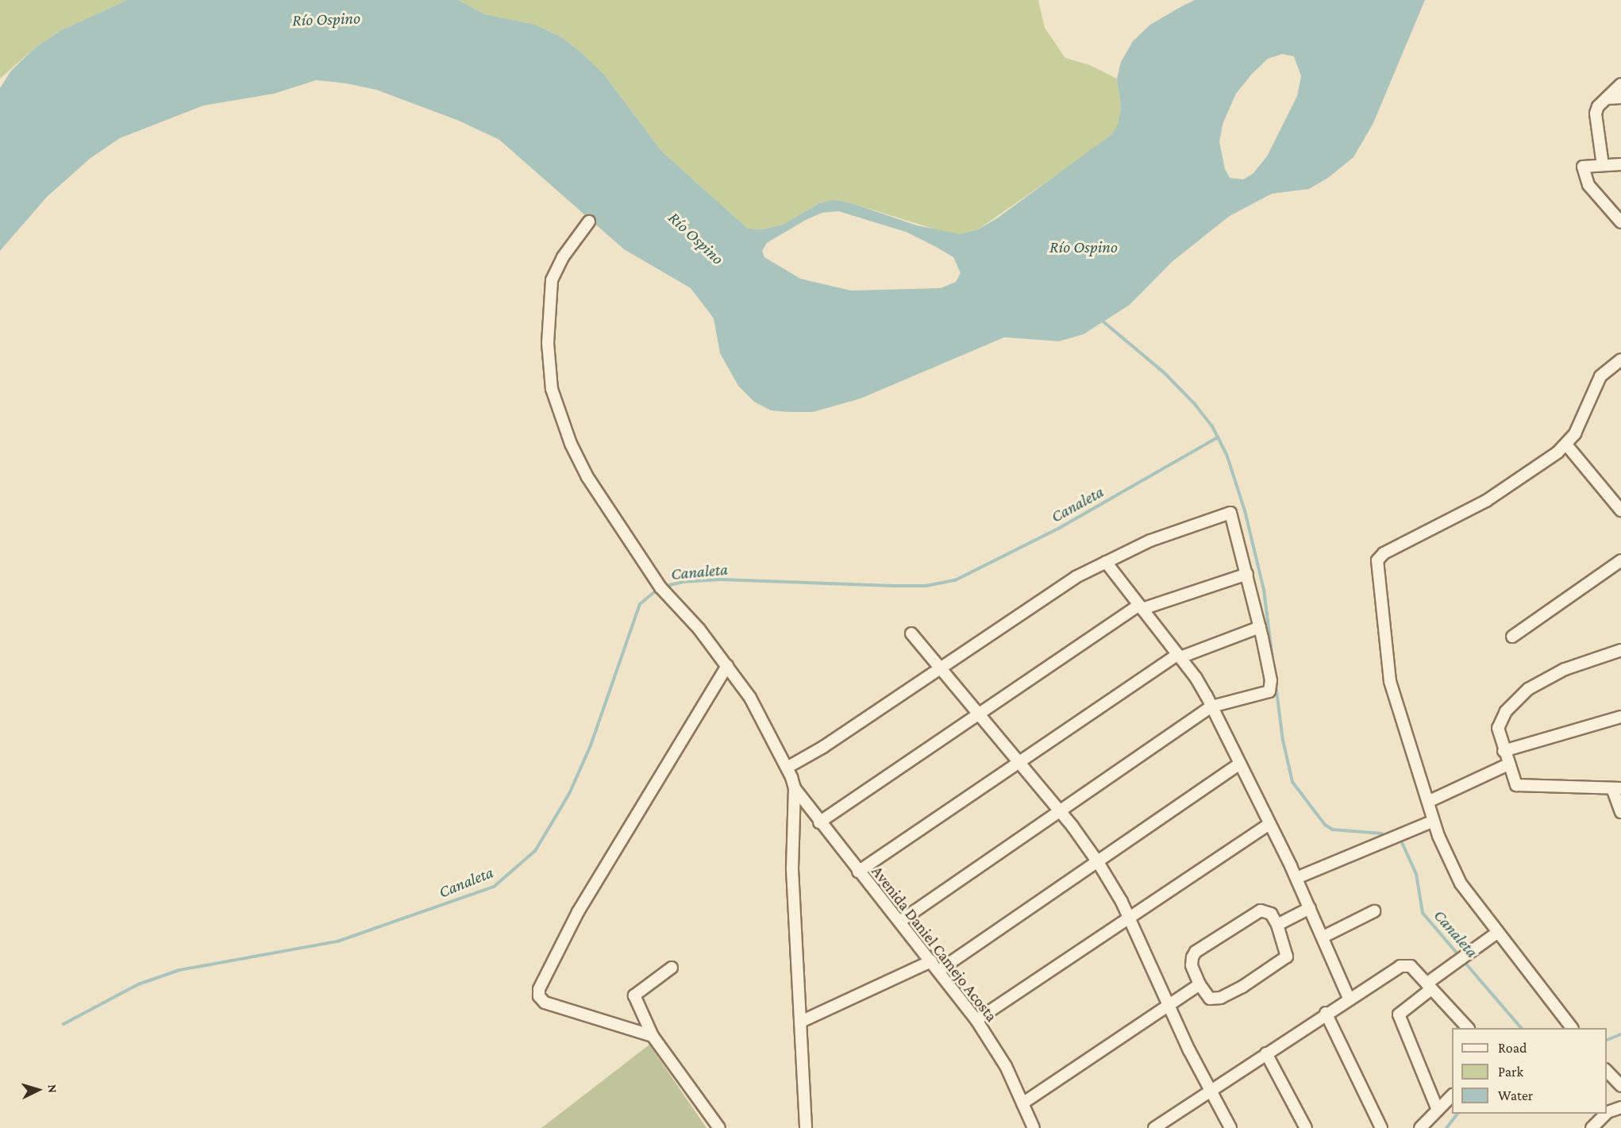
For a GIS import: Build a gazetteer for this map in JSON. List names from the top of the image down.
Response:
{
  "streets": {
    "street": ["Avenida Daniel Camejo Acosta"]
  },
  "water": ["Río Ospino", "Canaleta"],
  "legend": ["Road", "Park", "Water"],
  "north": "right"
}
